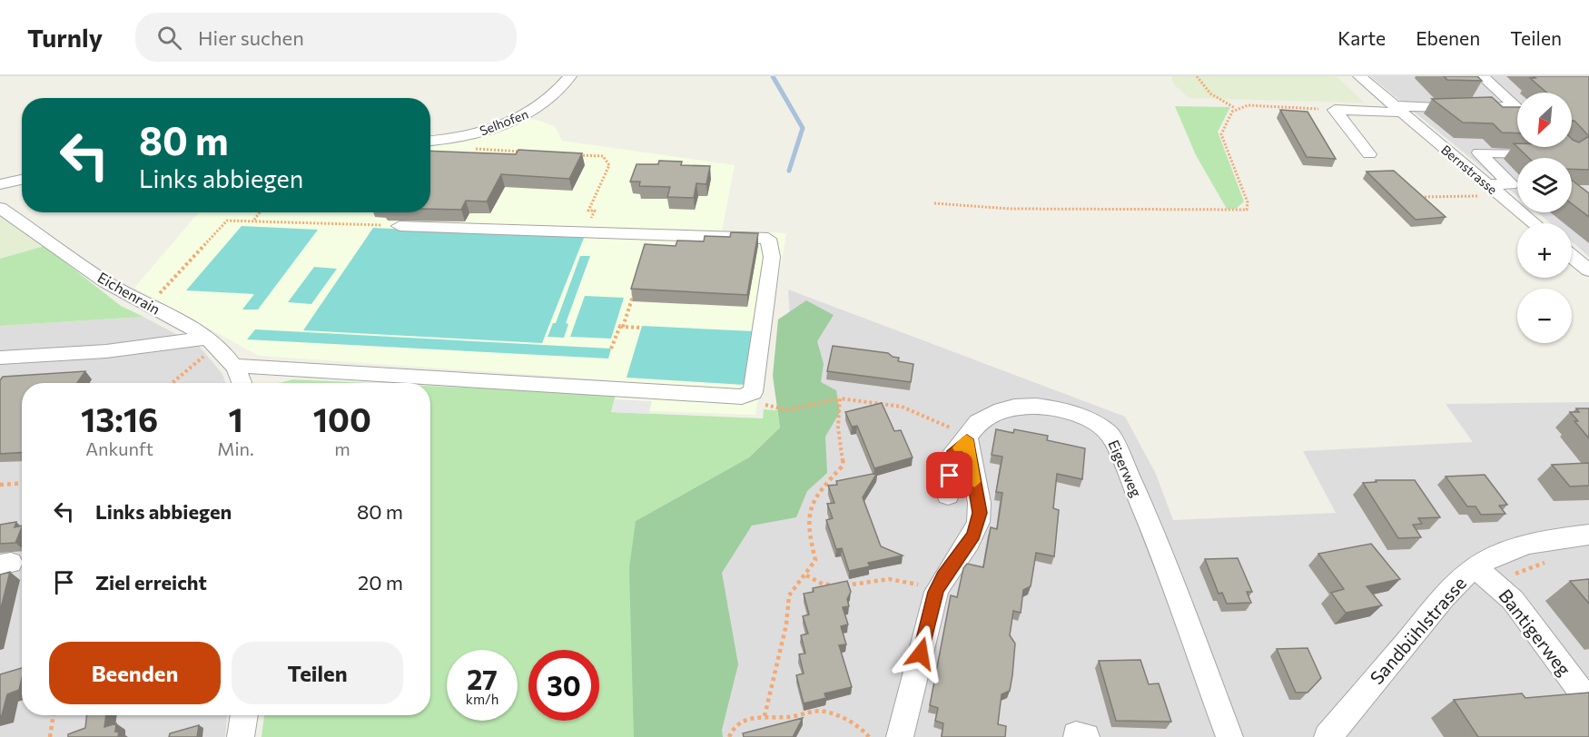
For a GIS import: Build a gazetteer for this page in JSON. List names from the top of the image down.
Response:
{
  "streets": {
    "street": [
      "Selhofen",
      "Bernstrasse",
      "Eichenrain",
      "Eigerweg",
      "Sandbühlstrasse",
      "Bantigerweg"
    ]
  },
  "crossings": [
    ["Sandbühlstrasse", "Bantigerweg"]
  ],
  "north": "bottom left",
  "page": {
    "header": "Turnly",
    "search": "Hier suchen",
    "nav": ["Karte", "Ebenen", "Teilen"],
    "map_buttons": ["+", "−"],
    "turn": ["80 m", "Links abbiegen"],
    "eta": [
      "13:16",
      "Ankunft",
      "1",
      "Min.",
      "100",
      "m"
    ],
    "list": [
      {
        "name": "Links abbiegen",
        "value": "80 m"
      },
      {
        "name": "Ziel erreicht",
        "value": "20 m"
      }
    ],
    "buttons": ["Beenden", "Teilen"],
    "speed": "27 km/h",
    "limit": "30"
  }
}
